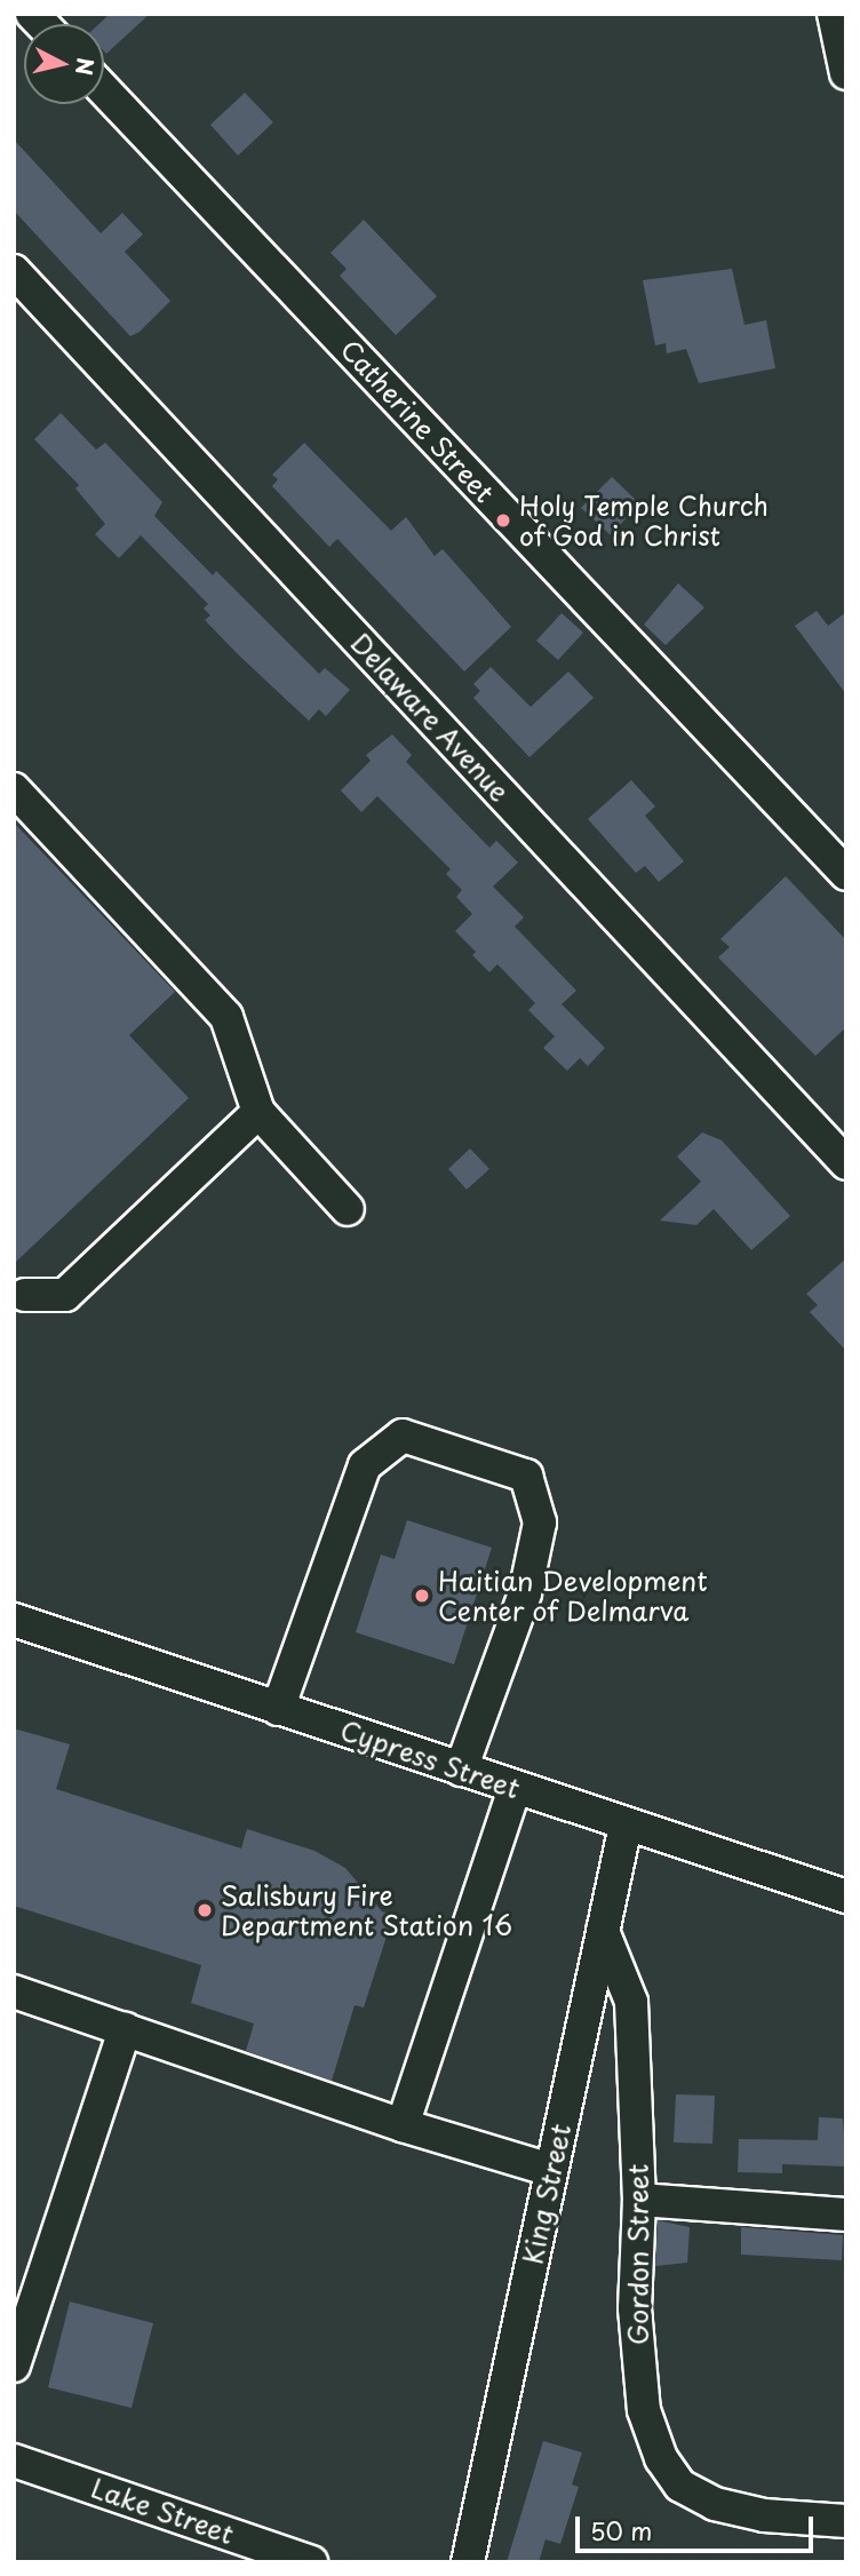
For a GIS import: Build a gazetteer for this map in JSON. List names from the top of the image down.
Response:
{
  "streets": {
    "street": [
      "Catherine Street",
      "Delaware Avenue",
      "Cypress Street",
      "King Street",
      "Gordon Street",
      "Lake Street"
    ]
  },
  "crossings": [
    ["Cypress Street", "King Street"],
    ["King Street", "Gordon Street"]
  ],
  "places": ["Holy Temple Church of God in Christ", "Haitian Development Center of Delmarva", "Salisbury Fire Department Station 16"],
  "scale_bar": "50 m",
  "north": "right"
}
